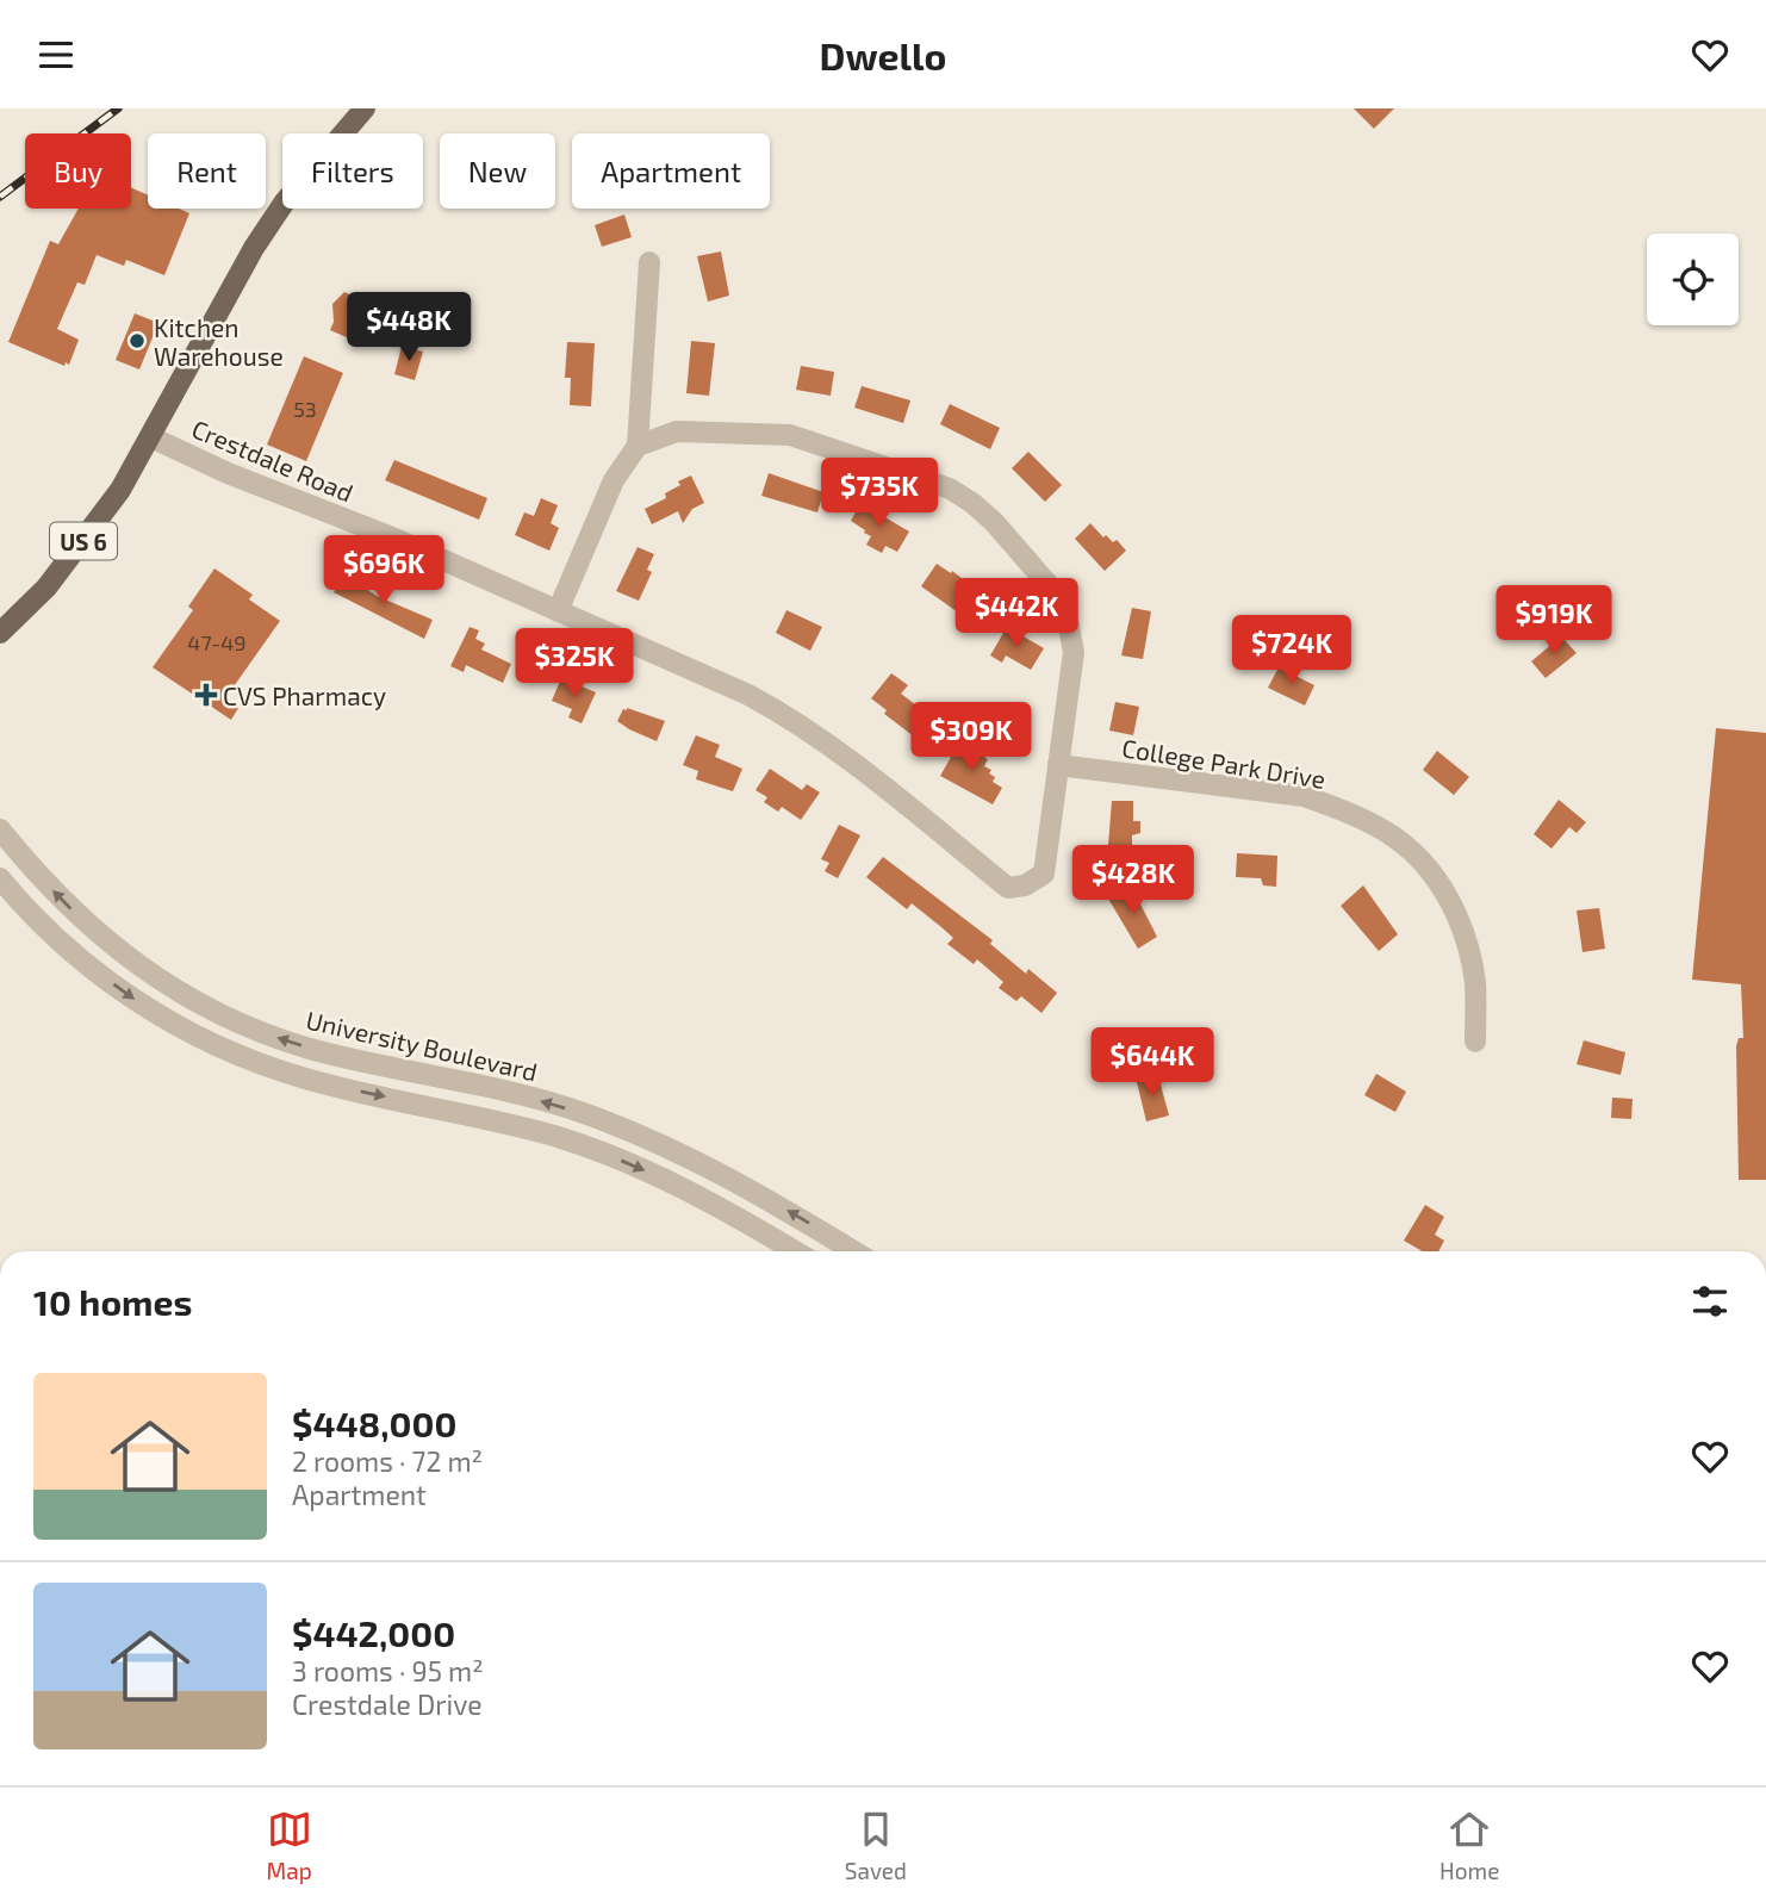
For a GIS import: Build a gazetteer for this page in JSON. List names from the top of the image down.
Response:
{
  "streets": {
    "main road": ["US 6"],
    "street": ["Crestdale Road", "College Park Drive", "University Boulevard"]
  },
  "crossings": [
    ["Crestdale Road", "US 6"],
    ["Crestdale Road", "College Park Drive"]
  ],
  "places": {
    "other": ["Kitchen Warehouse"],
    "health": ["CVS Pharmacy"]
  },
  "house_numbers": ["53", "47-49"],
  "page": {
    "header": "Dwello",
    "chip": [
      "Buy",
      "Rent",
      "Filters",
      "New",
      "Apartment"
    ],
    "price": [
      "$448K",
      "$735K",
      "$696K",
      "$442K",
      "$919K",
      "$724K",
      "$325K",
      "$309K",
      "$428K",
      "$644K"
    ],
    "heading": "10 homes",
    "list": [
      {
        "name": "$448,000",
        "note": "2 rooms · 72 m² · Apartment"
      },
      {
        "name": "$442,000",
        "note": "3 rooms · 95 m² · Crestdale Drive"
      }
    ],
    "tabs": ["Map", "Saved", "Home"]
  }
}
